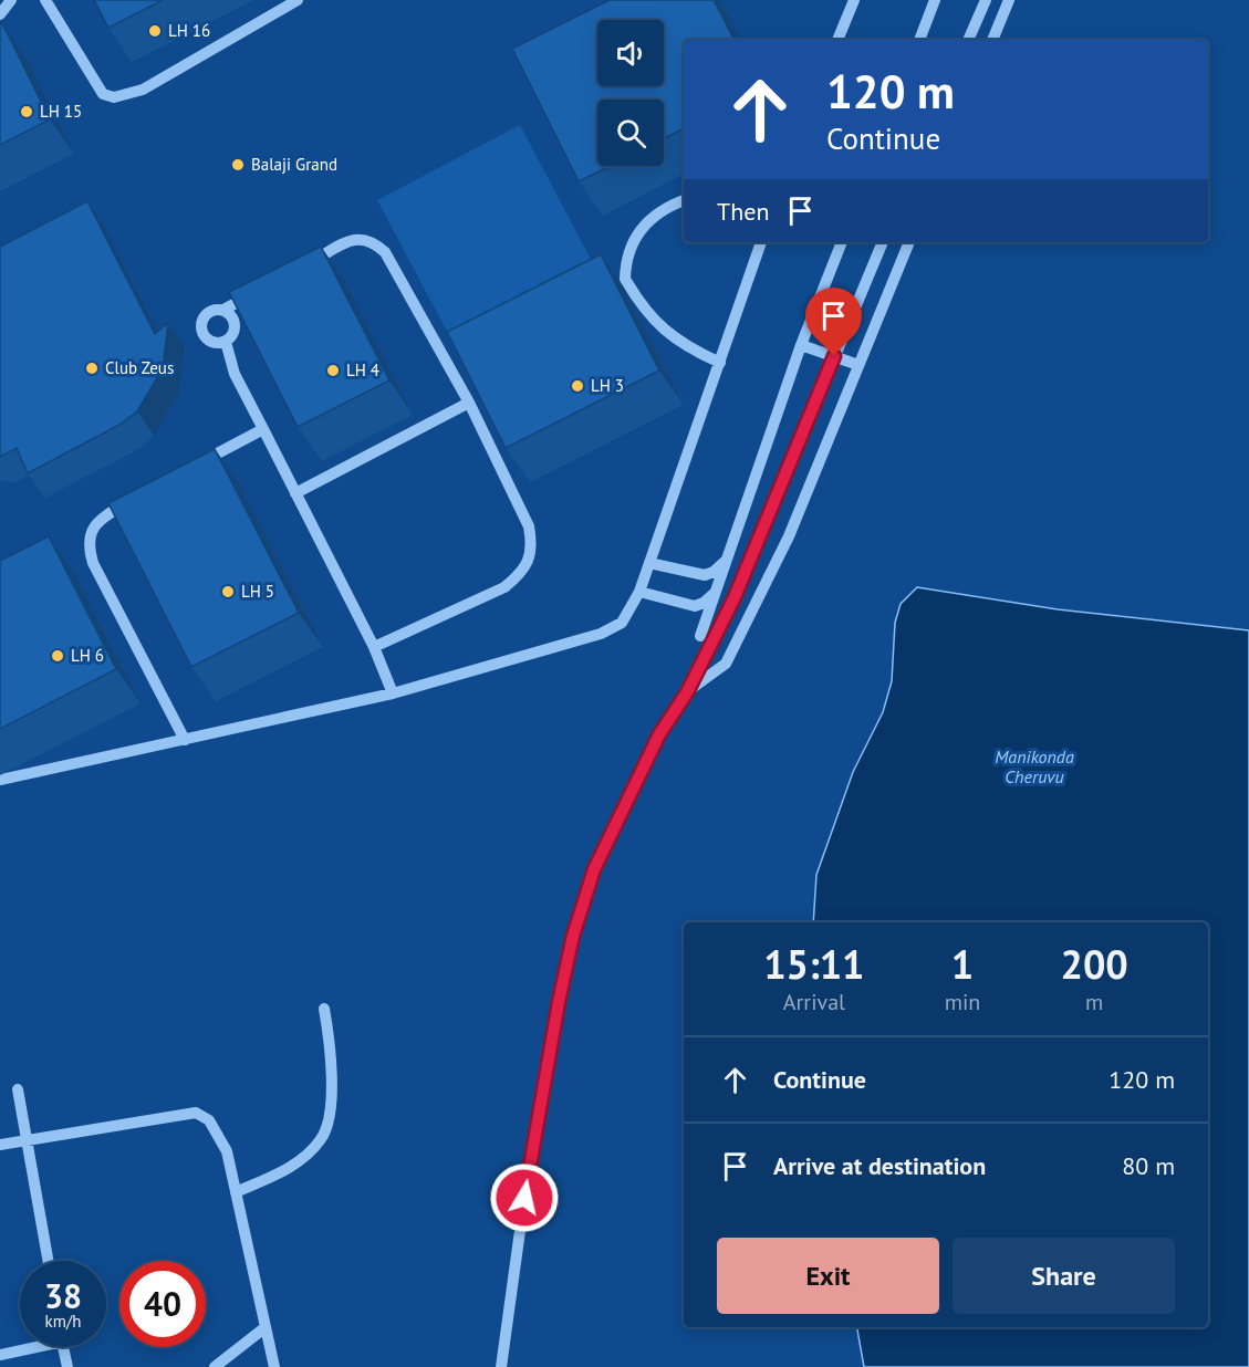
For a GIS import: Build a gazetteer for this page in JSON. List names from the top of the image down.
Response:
{
  "water": ["Manikonda Cheruvu"],
  "places": [
    "LH 16",
    "LH 15",
    "Balaji Grand",
    "Club Zeus",
    "LH 4",
    "LH 3",
    "LH 5",
    "LH 6"
  ],
  "page": {
    "turn": ["120 m", "Continue"],
    "then": "Then",
    "eta": [
      "15:11",
      "Arrival",
      "1",
      "min",
      "200",
      "m"
    ],
    "list": [
      {
        "name": "Continue",
        "value": "120 m"
      },
      {
        "name": "Arrive at destination",
        "value": "80 m"
      }
    ],
    "buttons": ["Exit", "Share"],
    "speed": "38 km/h",
    "limit": "40"
  }
}
